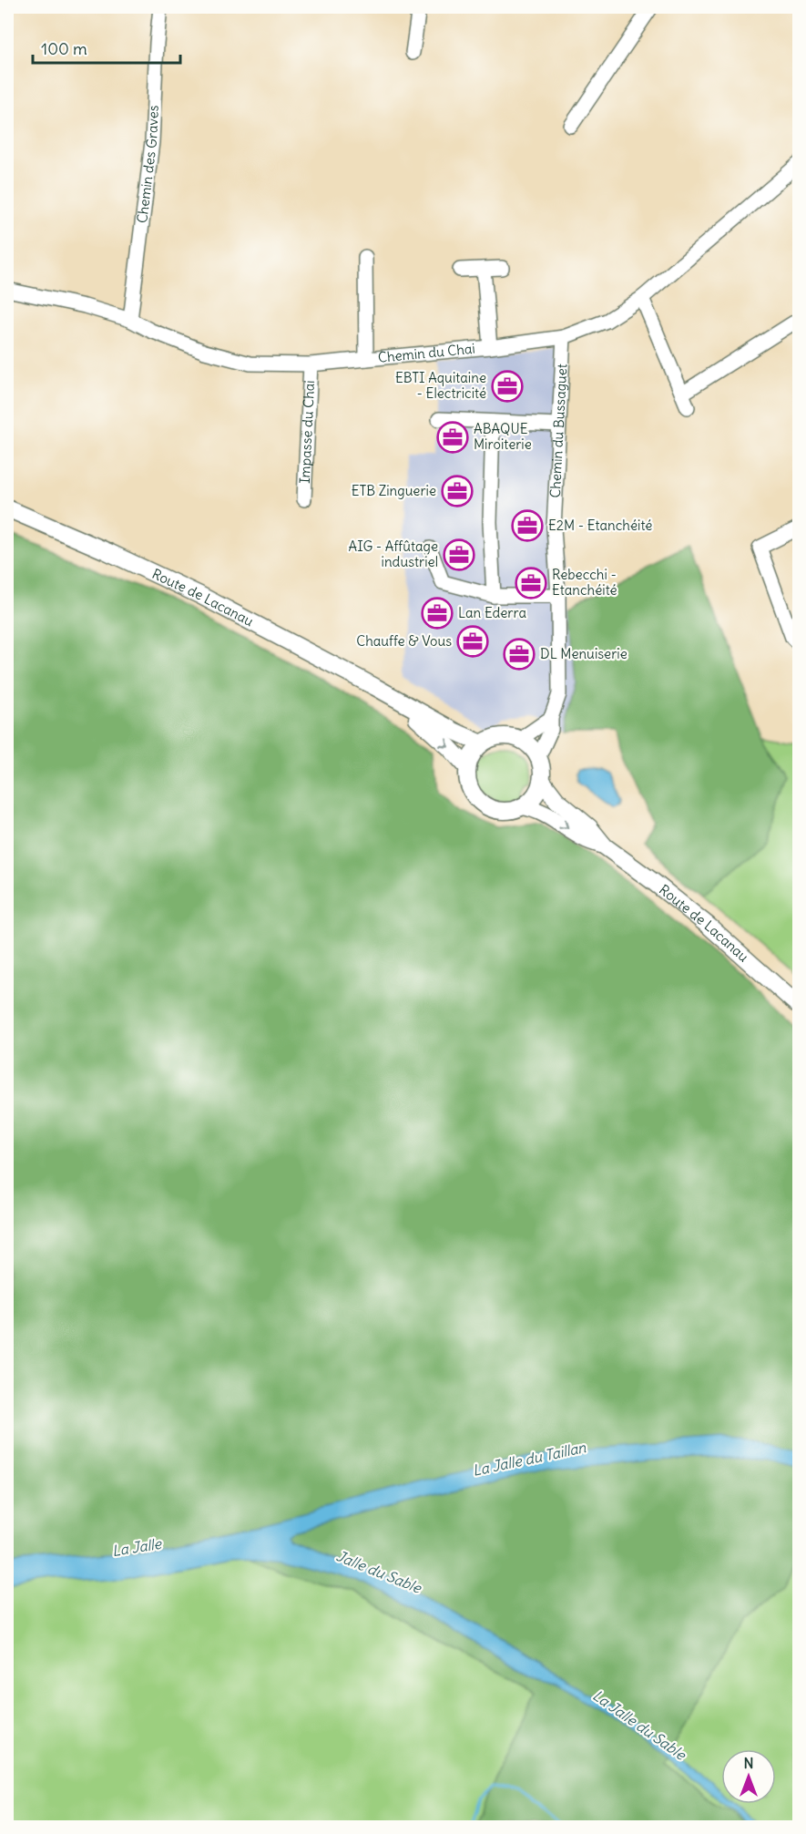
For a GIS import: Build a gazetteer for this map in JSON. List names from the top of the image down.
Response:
{
  "streets": {
    "main road": ["Route de Lacanau"],
    "street": [
      "Chemin des Graves",
      "Chemin du Chai",
      "Chemin du Bussaguet",
      "Impasse du Chai"
    ]
  },
  "crossings": [
    ["Chemin des Graves", "Chemin du Chai"],
    ["Chemin du Chai", "Chemin du Bussaguet"],
    ["Chemin du Chai", "Impasse du Chai"]
  ],
  "water": [
    "La Jalle du Taillan",
    "La Jalle",
    "Jalle du Sable",
    "La Jalle du Sable"
  ],
  "places": {
    "office": [
      "EBTI Aquitaine - Electricité",
      "ABAQUE Miroiterie",
      "ETB Zinguerie",
      "E2M - Etanchéité",
      "AIG - Affûtage industriel",
      "Rebecchi - Etanchéité",
      "Lan Ederra",
      "Chauffe & Vous",
      "DL Menuiserie"
    ]
  },
  "scale_bar": "100 m",
  "north": "top"
}
